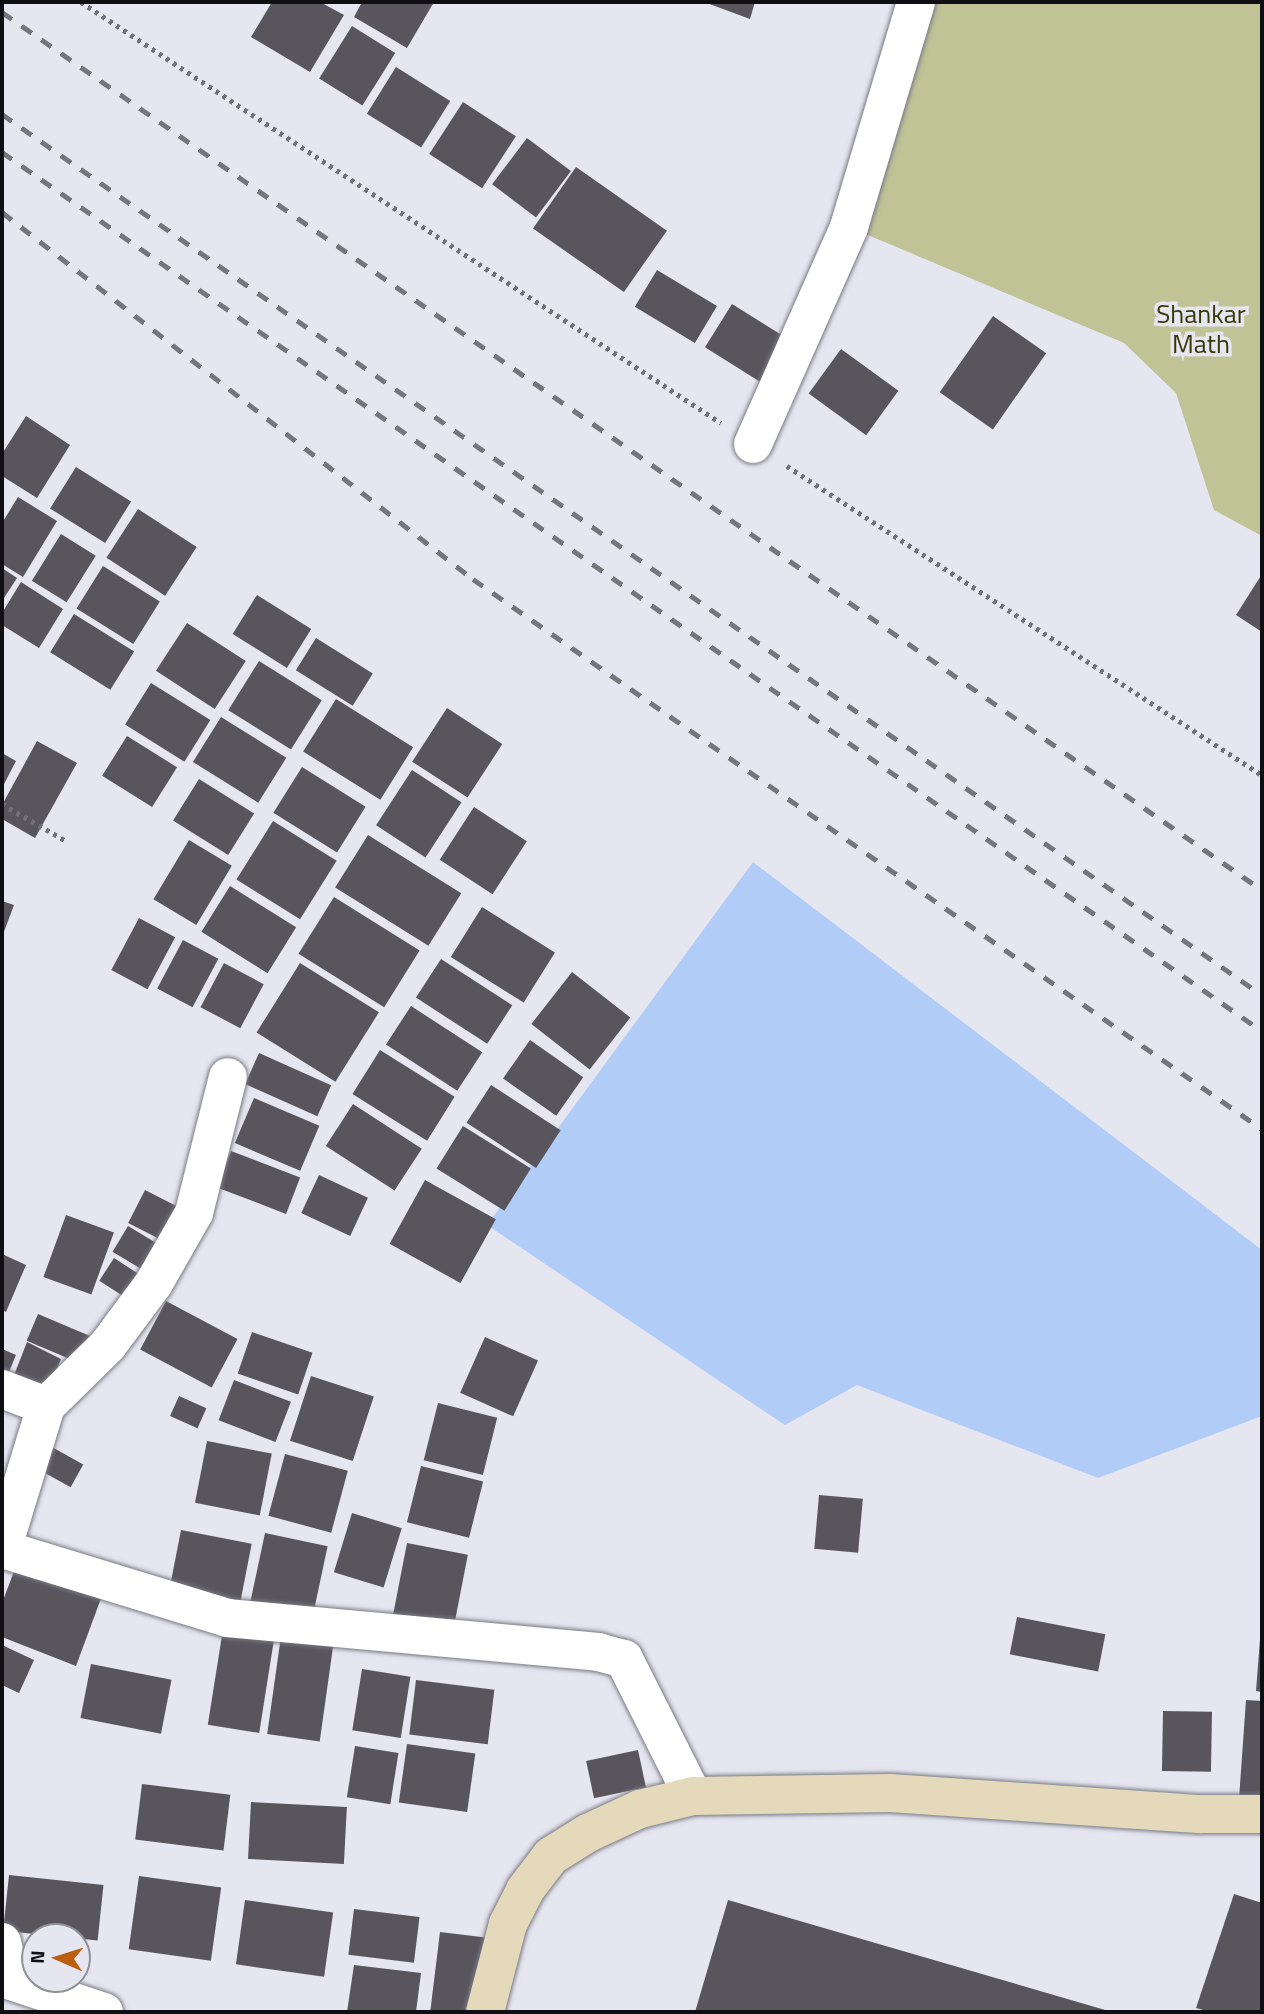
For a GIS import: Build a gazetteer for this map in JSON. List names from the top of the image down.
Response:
{
  "parks": ["Shankar Math"],
  "north": "left"
}
